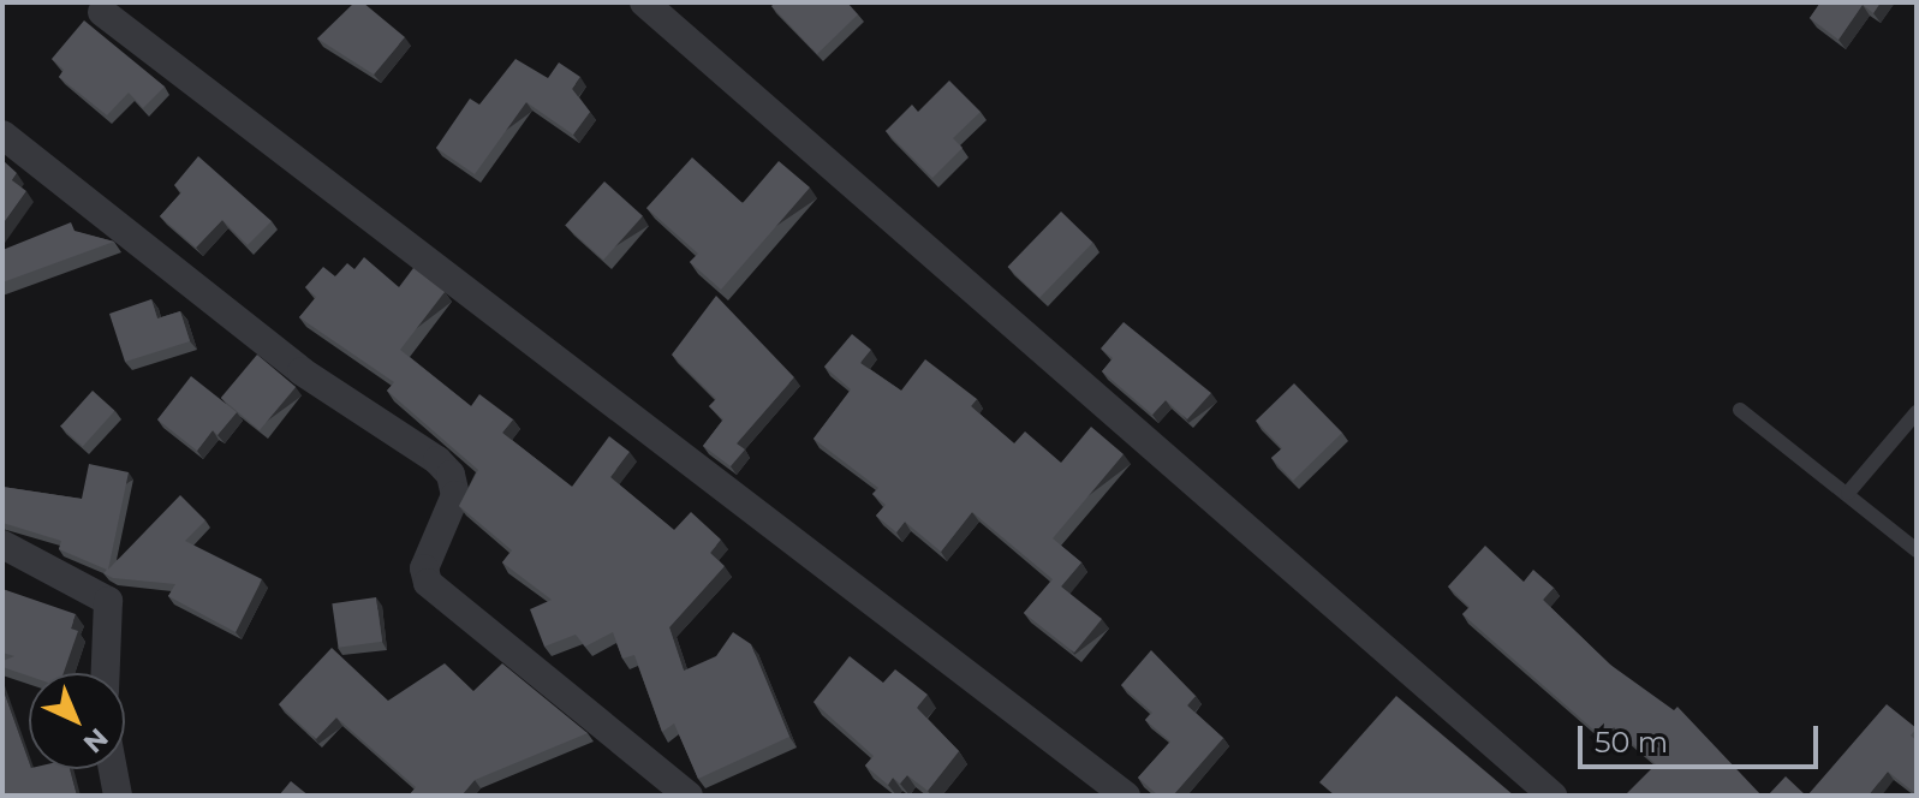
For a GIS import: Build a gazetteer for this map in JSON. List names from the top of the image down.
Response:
{
  "scale_bar": "50 m",
  "north": "bottom right"
}
